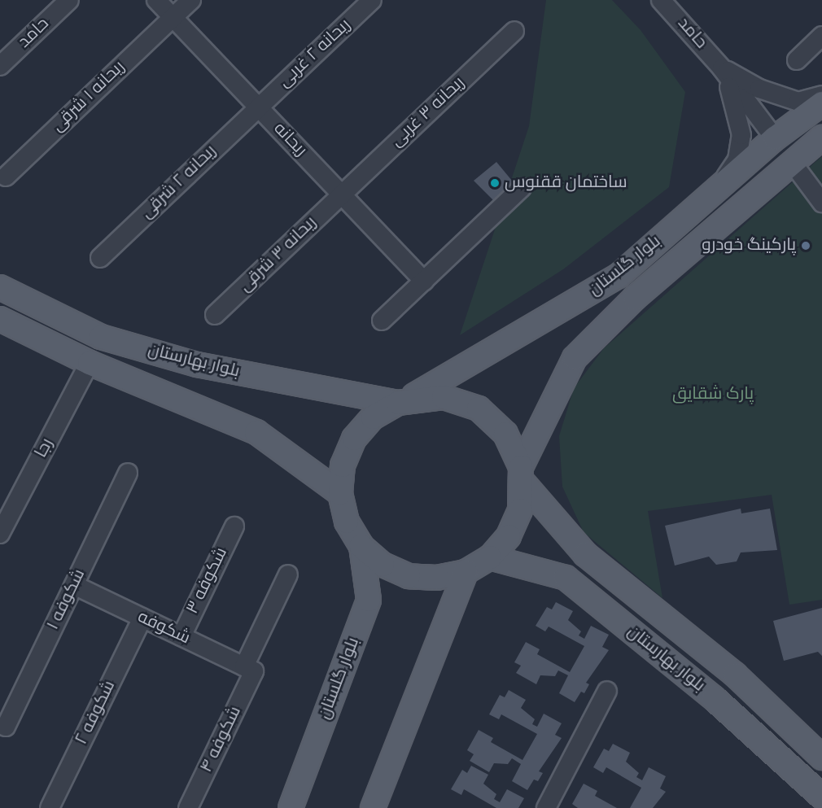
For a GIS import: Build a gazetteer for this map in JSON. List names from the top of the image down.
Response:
{
  "streets": {
    "main road": ["بلوار گلستان", "بلوار بهارستان"],
    "street": [
      "حامد",
      "ریحانه ۲ غربی",
      "ریحانه ۱ شرقی",
      "ریحانه ۳ غربی",
      "ریحانه",
      "ریحانه ۲ شرقی",
      "ریحانه ۳ شرقی",
      "رجا",
      "شکوفه ۳",
      "شکوفه ۱",
      "شکوفه",
      "شکوفه ۲",
      "شکوفه ۴"
    ]
  },
  "crossings": [
    ["حامد", "بلوار گلستان"],
    ["ریحانه ۲ غربی", "ریحانه"],
    ["ریحانه ۲ غربی", "ریحانه ۲ شرقی"],
    ["ریحانه ۱ شرقی", "ریحانه"],
    ["ریحانه ۳ غربی", "ریحانه"],
    ["ریحانه ۳ غربی", "ریحانه ۳ شرقی"],
    ["ریحانه", "ریحانه ۲ شرقی"],
    ["ریحانه", "ریحانه ۳ شرقی"],
    ["بلوار گلستان", "بلوار بهارستان"],
    ["بلوار بهارستان", "رجا"],
    ["شکوفه ۳", "شکوفه"],
    ["شکوفه ۱", "شکوفه"],
    ["شکوفه", "شکوفه ۲"],
    ["شکوفه", "شکوفه ۴"]
  ],
  "parks": ["پارک شقایق"],
  "places": ["ساختمان ققنوس", "پارکینگ خودرو"]
}
